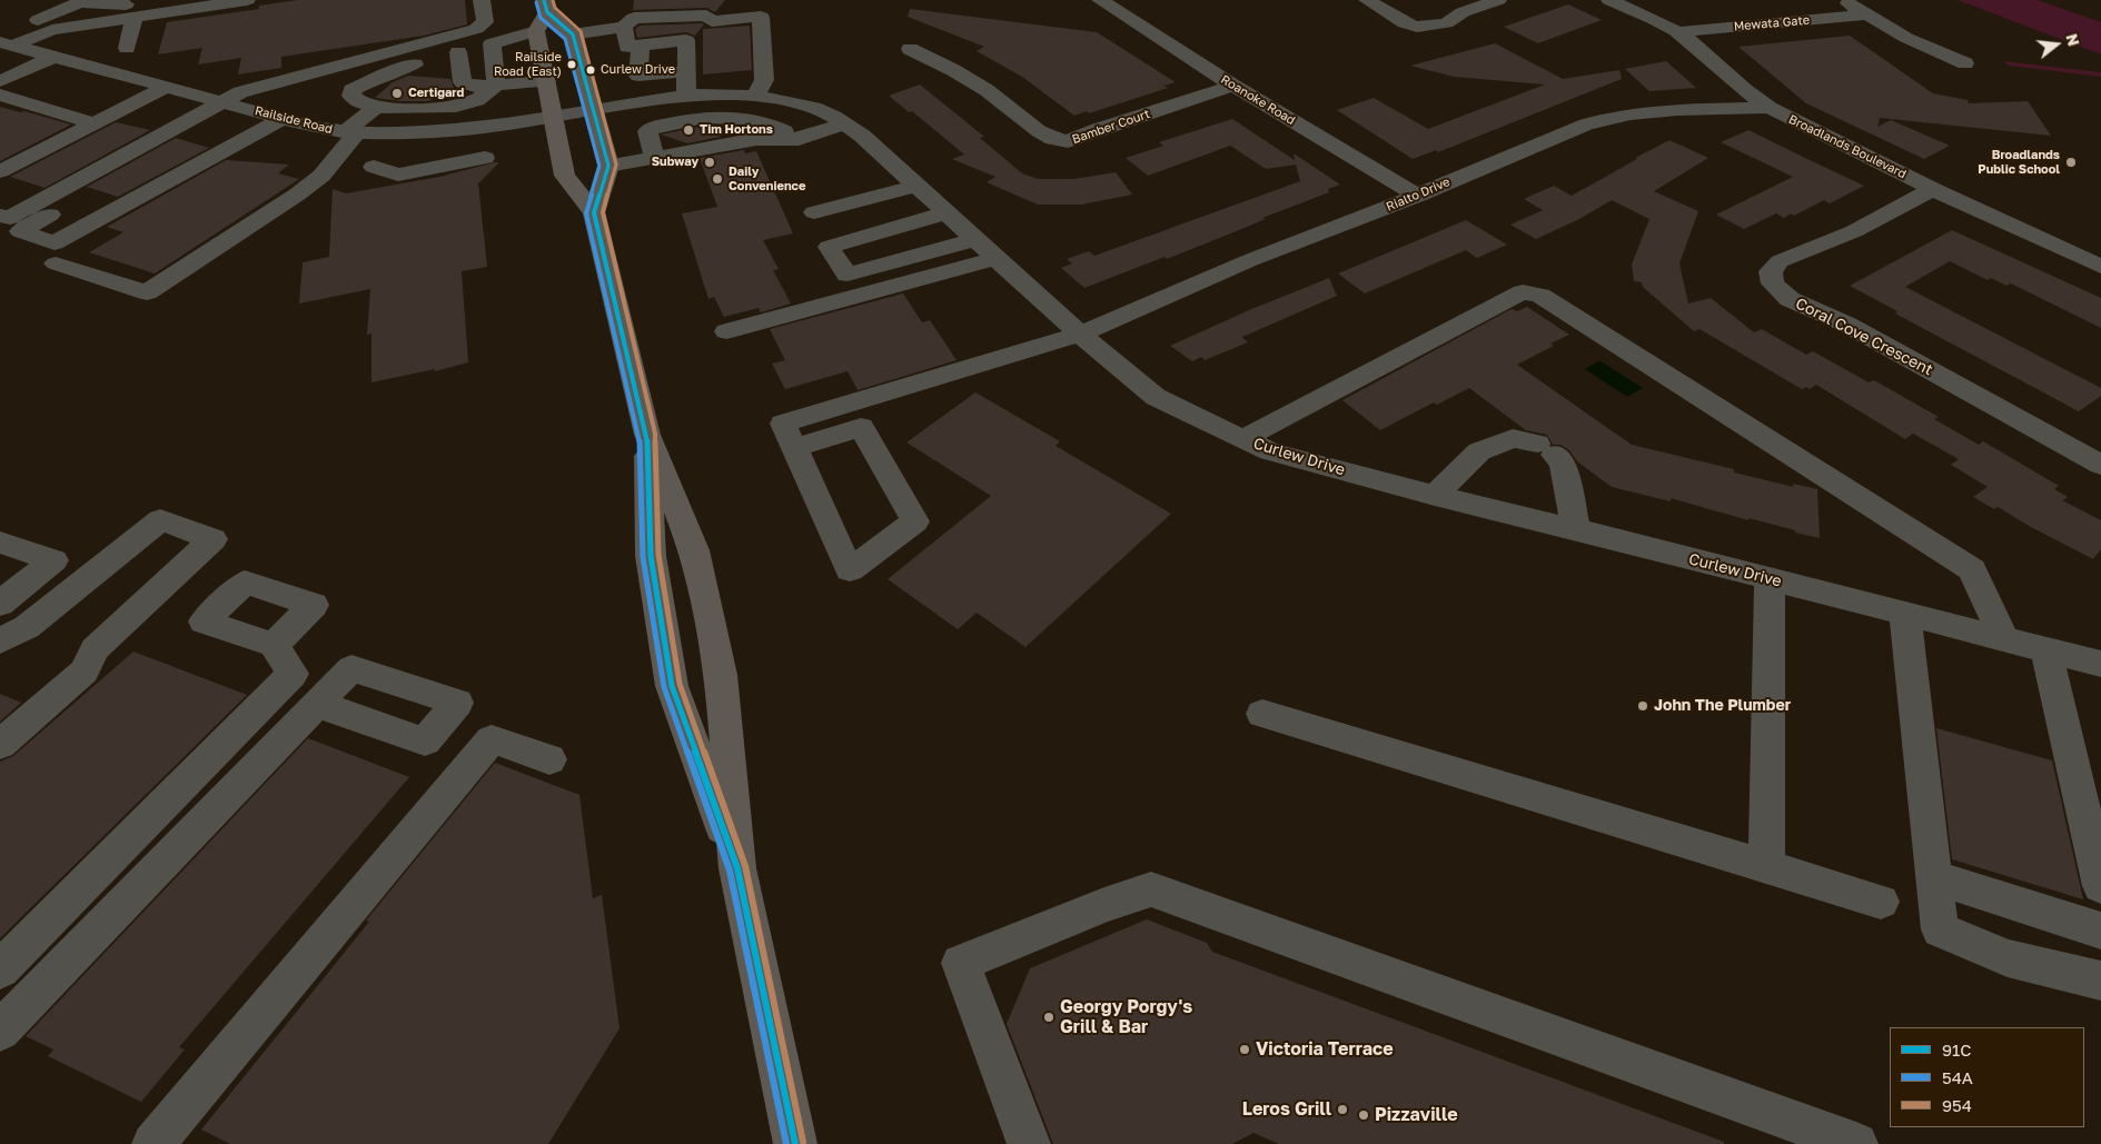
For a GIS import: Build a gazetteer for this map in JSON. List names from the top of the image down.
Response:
{
  "streets": {
    "street": [
      "Mewata Gate",
      "Roanoke Road",
      "Railside Road",
      "Bamber Court",
      "Broadlands Boulevard",
      "Rialto Drive",
      "Coral Cove Crescent",
      "Curlew Drive"
    ]
  },
  "crossings": [
    ["Mewata Gate", "Broadlands Boulevard"],
    ["Roanoke Road", "Bamber Court"],
    ["Roanoke Road", "Rialto Drive"],
    ["Railside Road", "Curlew Drive"],
    ["Broadlands Boulevard", "Rialto Drive"],
    ["Broadlands Boulevard", "Coral Cove Crescent"],
    ["Rialto Drive", "Curlew Drive"]
  ],
  "places": [
    "Railside Road (East)",
    "Curlew Drive",
    "Certigard",
    "Tim Hortons",
    "Subway",
    "Broadlands Public School",
    "Daily Convenience",
    "John The Plumber",
    "Georgy Porgy's Grill & Bar",
    "Victoria Terrace",
    "Leros Grill",
    "Pizzaville"
  ],
  "lines": ["transit line 91C", "transit line 954", "transit line 54A"],
  "legend": ["91C", "54A", "954"],
  "north": "right"
}
